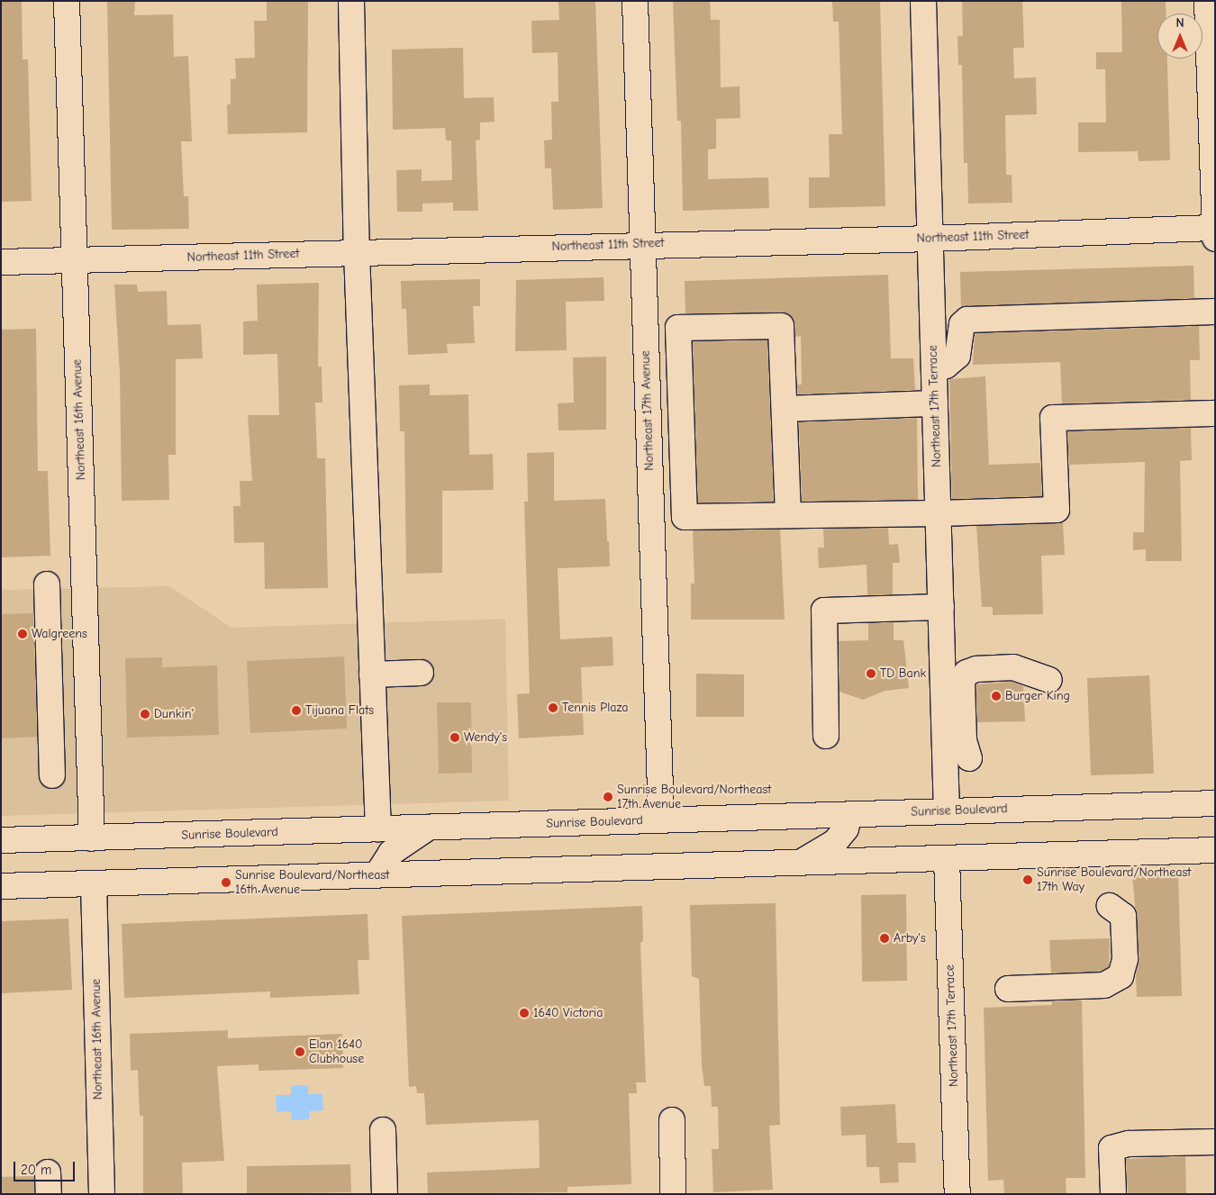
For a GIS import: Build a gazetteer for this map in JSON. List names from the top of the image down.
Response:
{
  "streets": {
    "street": [
      "Northeast 11th Street",
      "Northeast 17th Terrace",
      "Northeast 17th Avenue",
      "Northeast 16th Avenue",
      "Sunrise Boulevard"
    ]
  },
  "crossings": [
    ["Northeast 11th Street", "Northeast 17th Terrace"],
    ["Northeast 11th Street", "Northeast 17th Avenue"],
    ["Northeast 11th Street", "Northeast 16th Avenue"],
    ["Northeast 17th Terrace", "Sunrise Boulevard"],
    ["Northeast 17th Avenue", "Sunrise Boulevard"],
    ["Northeast 16th Avenue", "Sunrise Boulevard"]
  ],
  "places": [
    "Walgreens",
    "TD Bank",
    "Burger King",
    "Tennis Plaza",
    "Tijuana Flats",
    "Dunkin'",
    "Wendy's",
    "Sunrise Boulevard/Northeast 17th Avenue",
    "Sunrise Boulevard/Northeast 17th Way",
    "Sunrise Boulevard/Northeast 16th Avenue",
    "Arby's",
    "1640 Victoria",
    "Elan 1640 Clubhouse"
  ],
  "scale_bar": "20 m",
  "north": "top"
}
